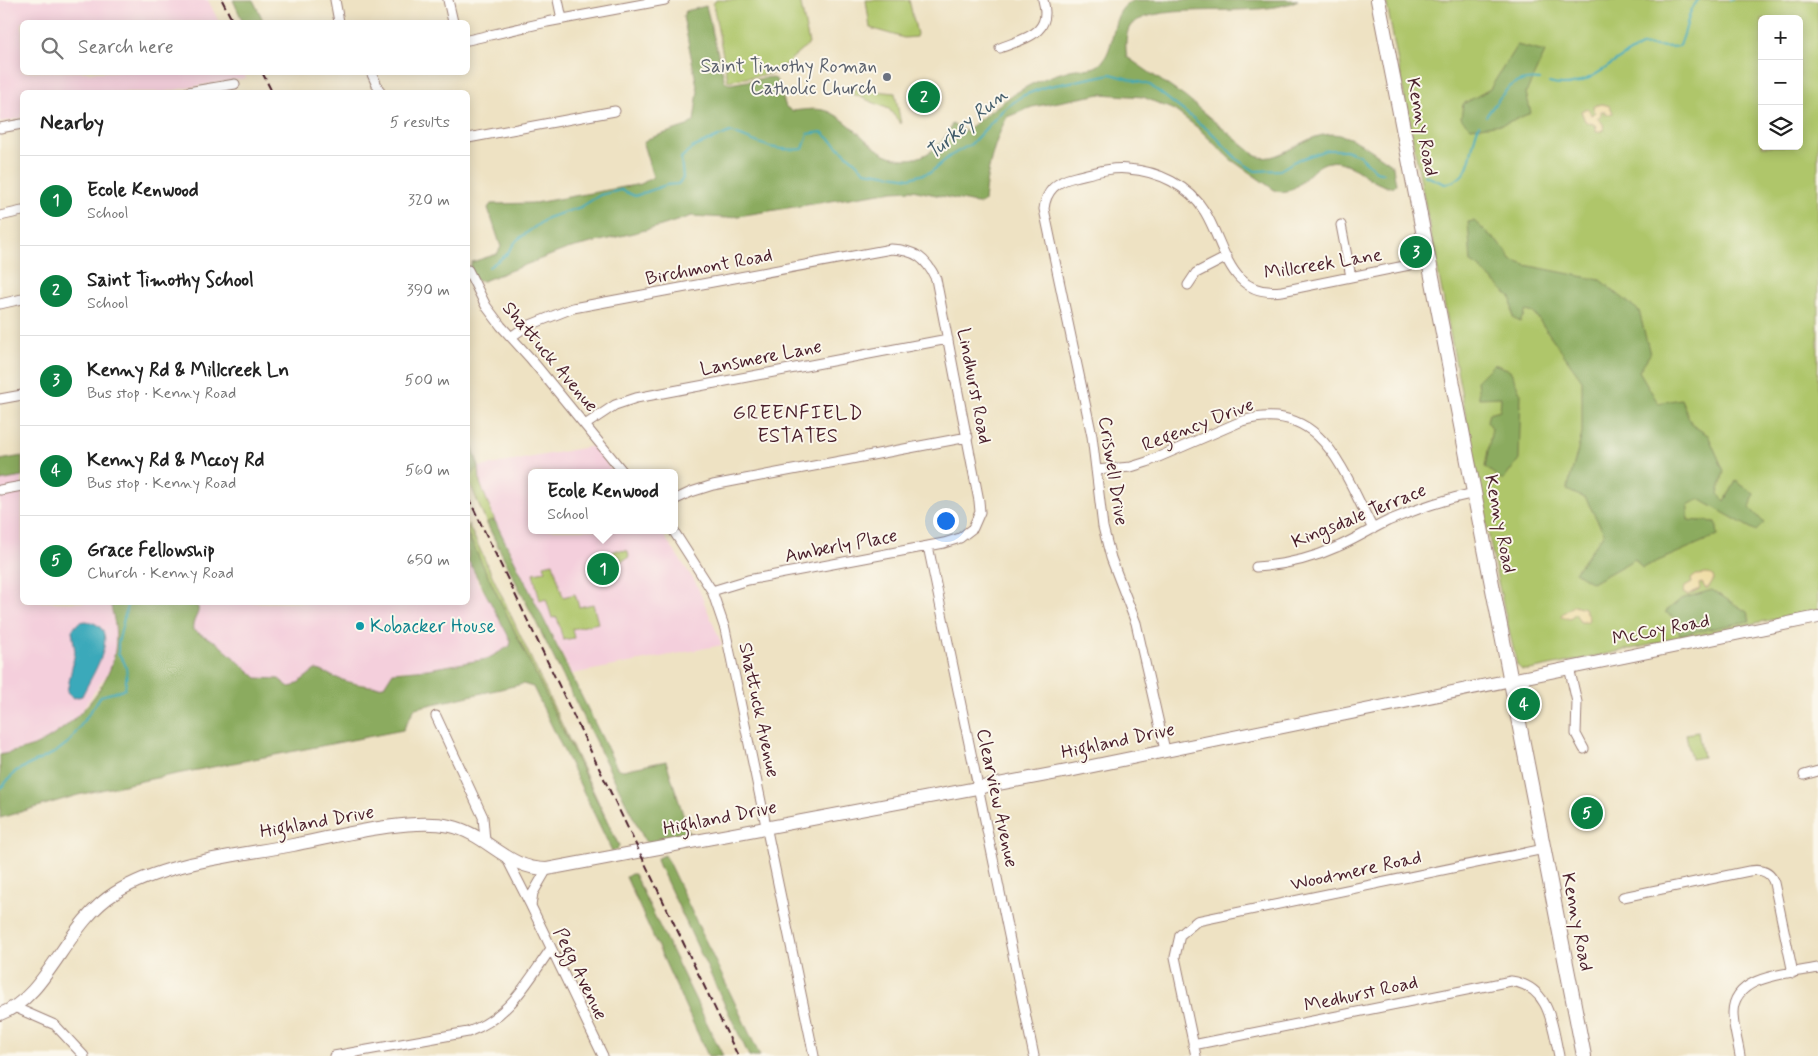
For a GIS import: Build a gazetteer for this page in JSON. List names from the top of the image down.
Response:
{
  "streets": {
    "main road": ["Kenny Road"],
    "street": [
      "Millcreek Lane",
      "Birchmont Road",
      "Shattuck Avenue",
      "Lansmere Lane",
      "Lindhurst Road",
      "Regency Drive",
      "Criswell Drive",
      "Kingsdale Terrace",
      "Amberly Place",
      "McCoy Road",
      "Highland Drive",
      "Clearview Avenue",
      "Woodmere Road",
      "Pegg Avenue",
      "Medhurst Road"
    ]
  },
  "crossings": [
    ["Kenny Road", "Millcreek Lane"],
    ["Kenny Road", "Kingsdale Terrace"],
    ["Kenny Road", "McCoy Road"],
    ["Kenny Road", "Highland Drive"],
    ["Kenny Road", "Woodmere Road"],
    ["Millcreek Lane", "Criswell Drive"],
    ["Birchmont Road", "Shattuck Avenue"],
    ["Birchmont Road", "Lindhurst Road"],
    ["Shattuck Avenue", "Lansmere Lane"],
    ["Shattuck Avenue", "Amberly Place"],
    ["Shattuck Avenue", "Highland Drive"],
    ["Lansmere Lane", "Lindhurst Road"],
    ["Lindhurst Road", "Amberly Place"],
    ["Regency Drive", "Criswell Drive"],
    ["Regency Drive", "Kingsdale Terrace"],
    ["Criswell Drive", "Highland Drive"],
    ["Amberly Place", "Clearview Avenue"],
    ["McCoy Road", "Highland Drive"],
    ["Highland Drive", "Clearview Avenue"],
    ["Highland Drive", "Pegg Avenue"],
    ["Woodmere Road", "Medhurst Road"]
  ],
  "districts": ["GREENFIELD ESTATES"],
  "water": ["Turkey Run"],
  "places": ["Saint Timothy Roman Catholic Church", "Kobacker House"],
  "page": {
    "map_buttons": ["+", "−"],
    "search": "Search here",
    "pins": [
      "2",
      "3",
      "1",
      "4",
      "5"
    ],
    "heading": ["Nearby", "5 results"],
    "list": [
      {
        "mark": "1",
        "name": "Ecole Kenwood",
        "note": "School",
        "value": "320 m"
      },
      {
        "mark": "2",
        "name": "Saint Timothy School",
        "note": "School",
        "value": "390 m"
      },
      {
        "mark": "3",
        "name": "Kenny Rd & Millcreek Ln",
        "note": "Bus stop · Kenny Road",
        "value": "500 m"
      },
      {
        "mark": "4",
        "name": "Kenny Rd & Mccoy Rd",
        "note": "Bus stop · Kenny Road",
        "value": "560 m"
      },
      {
        "mark": "5",
        "name": "Grace Fellowship",
        "note": "Church · Kenny Road",
        "value": "650 m"
      }
    ],
    "popup": ["Ecole Kenwood", "School"]
  }
}
